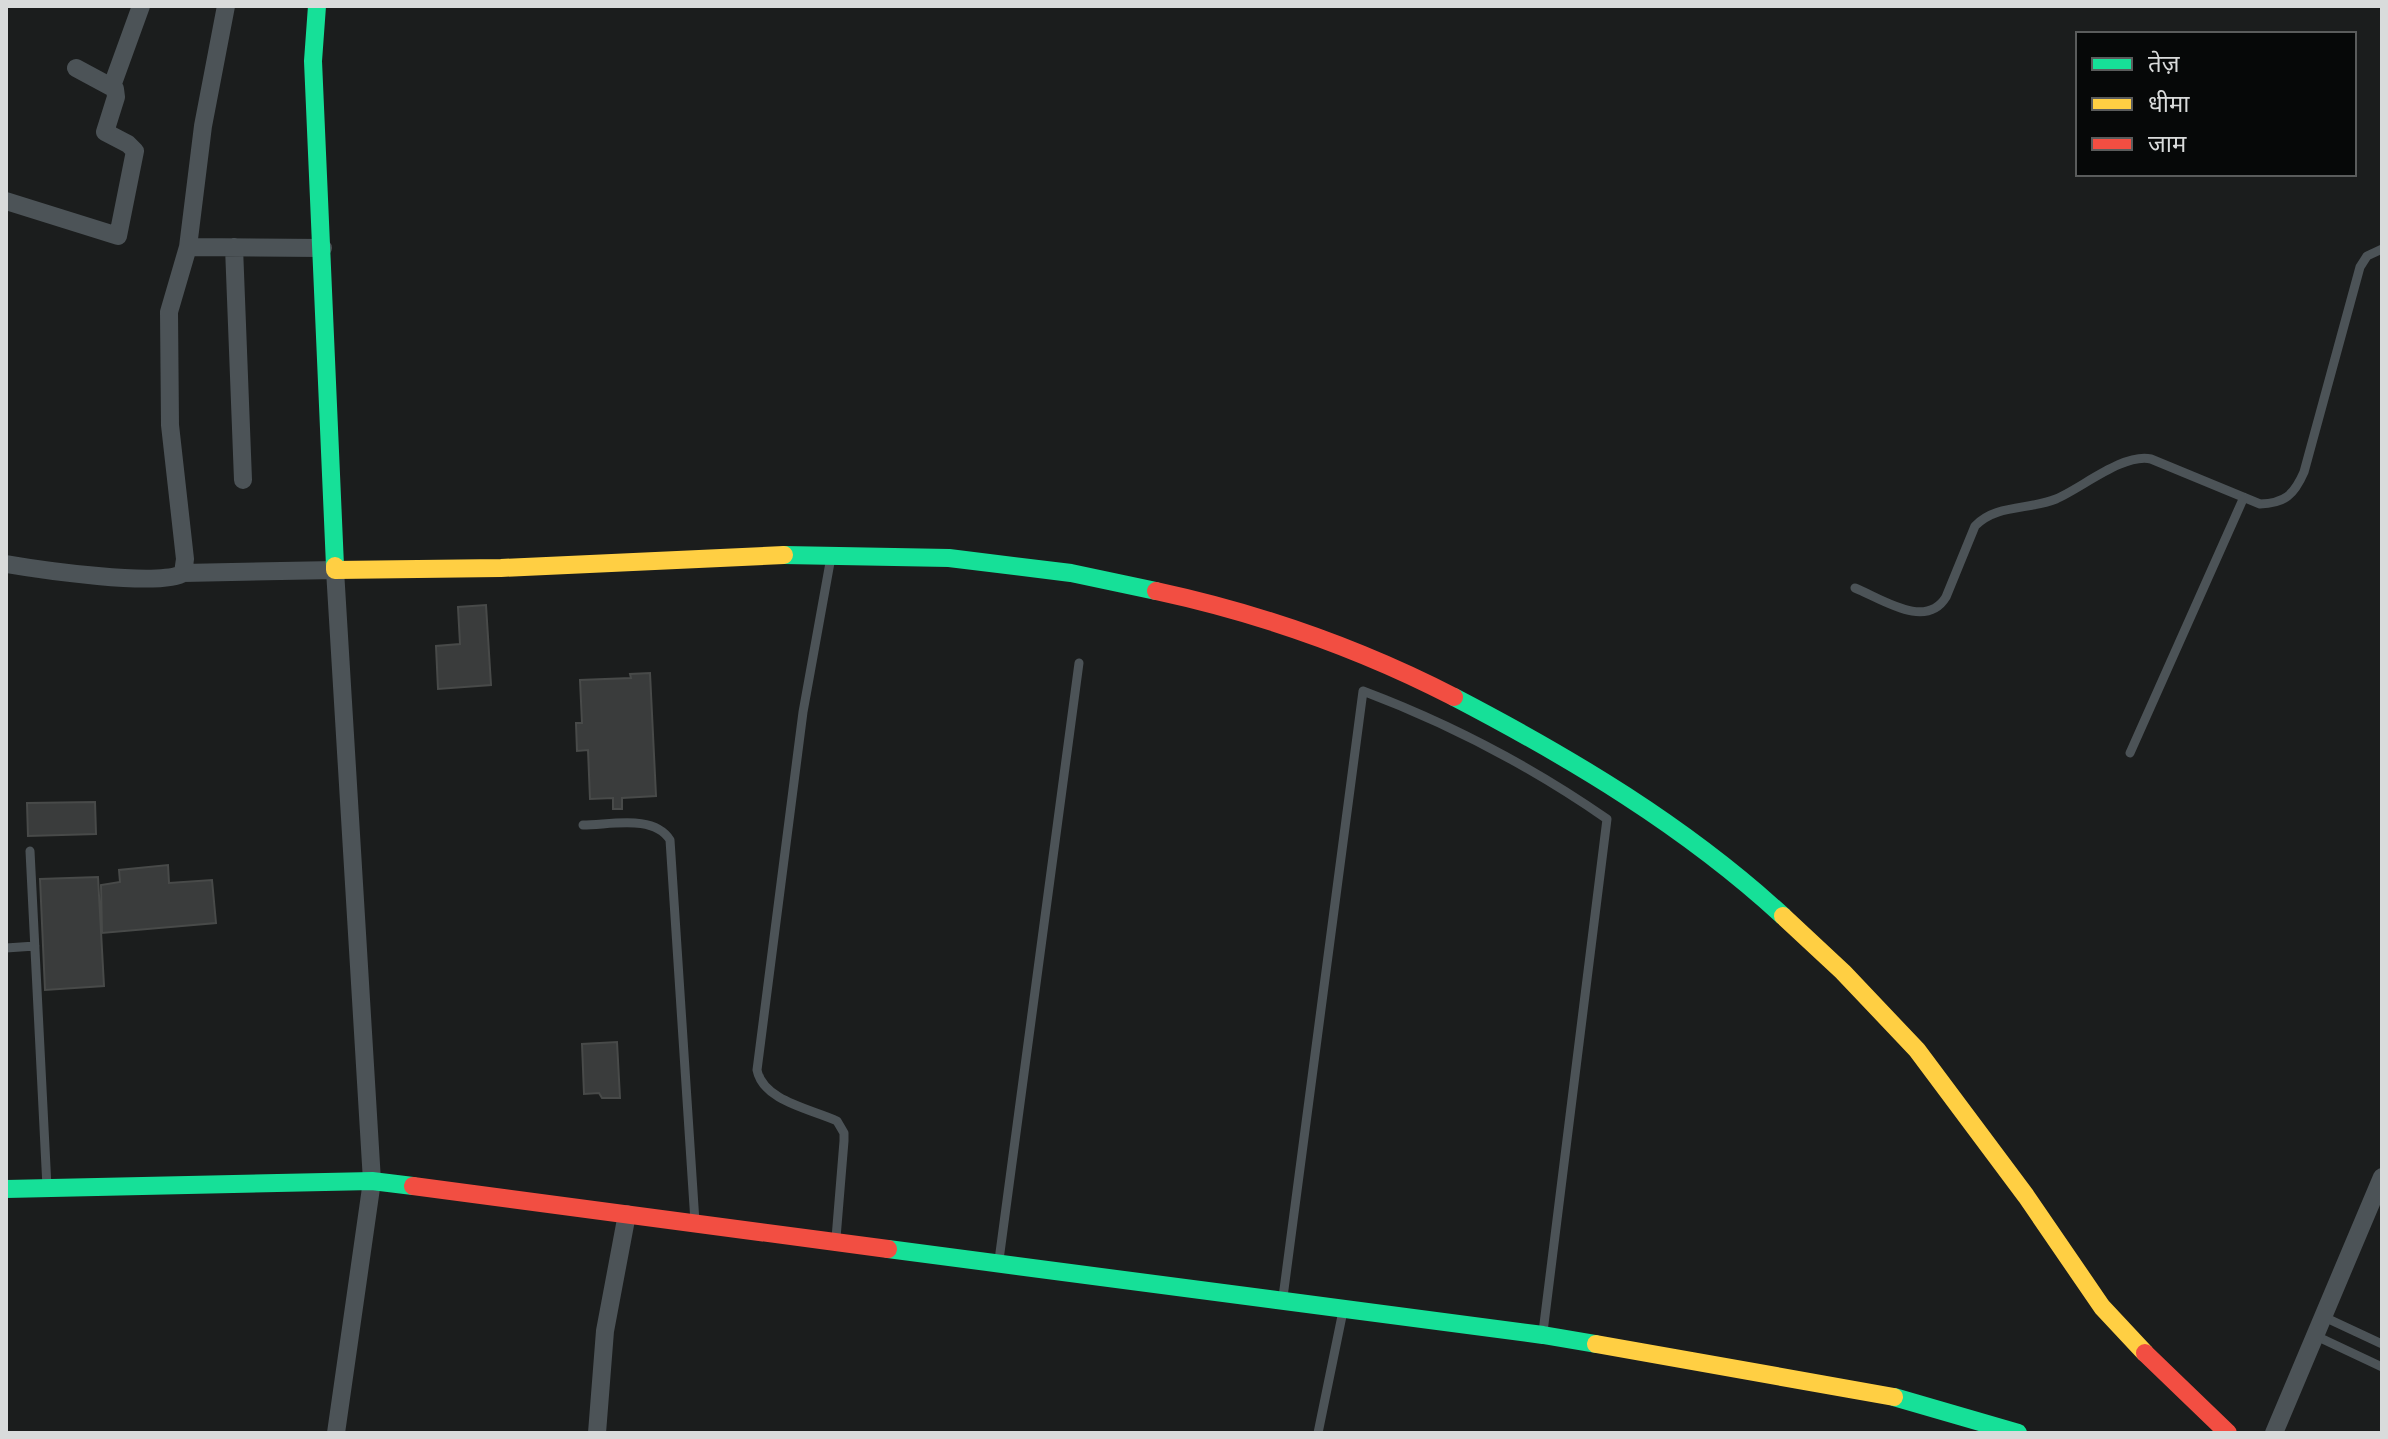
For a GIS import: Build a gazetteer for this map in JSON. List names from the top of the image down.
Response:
{
  "legend": ["तेज़", "धीमा", "जाम"]
}
